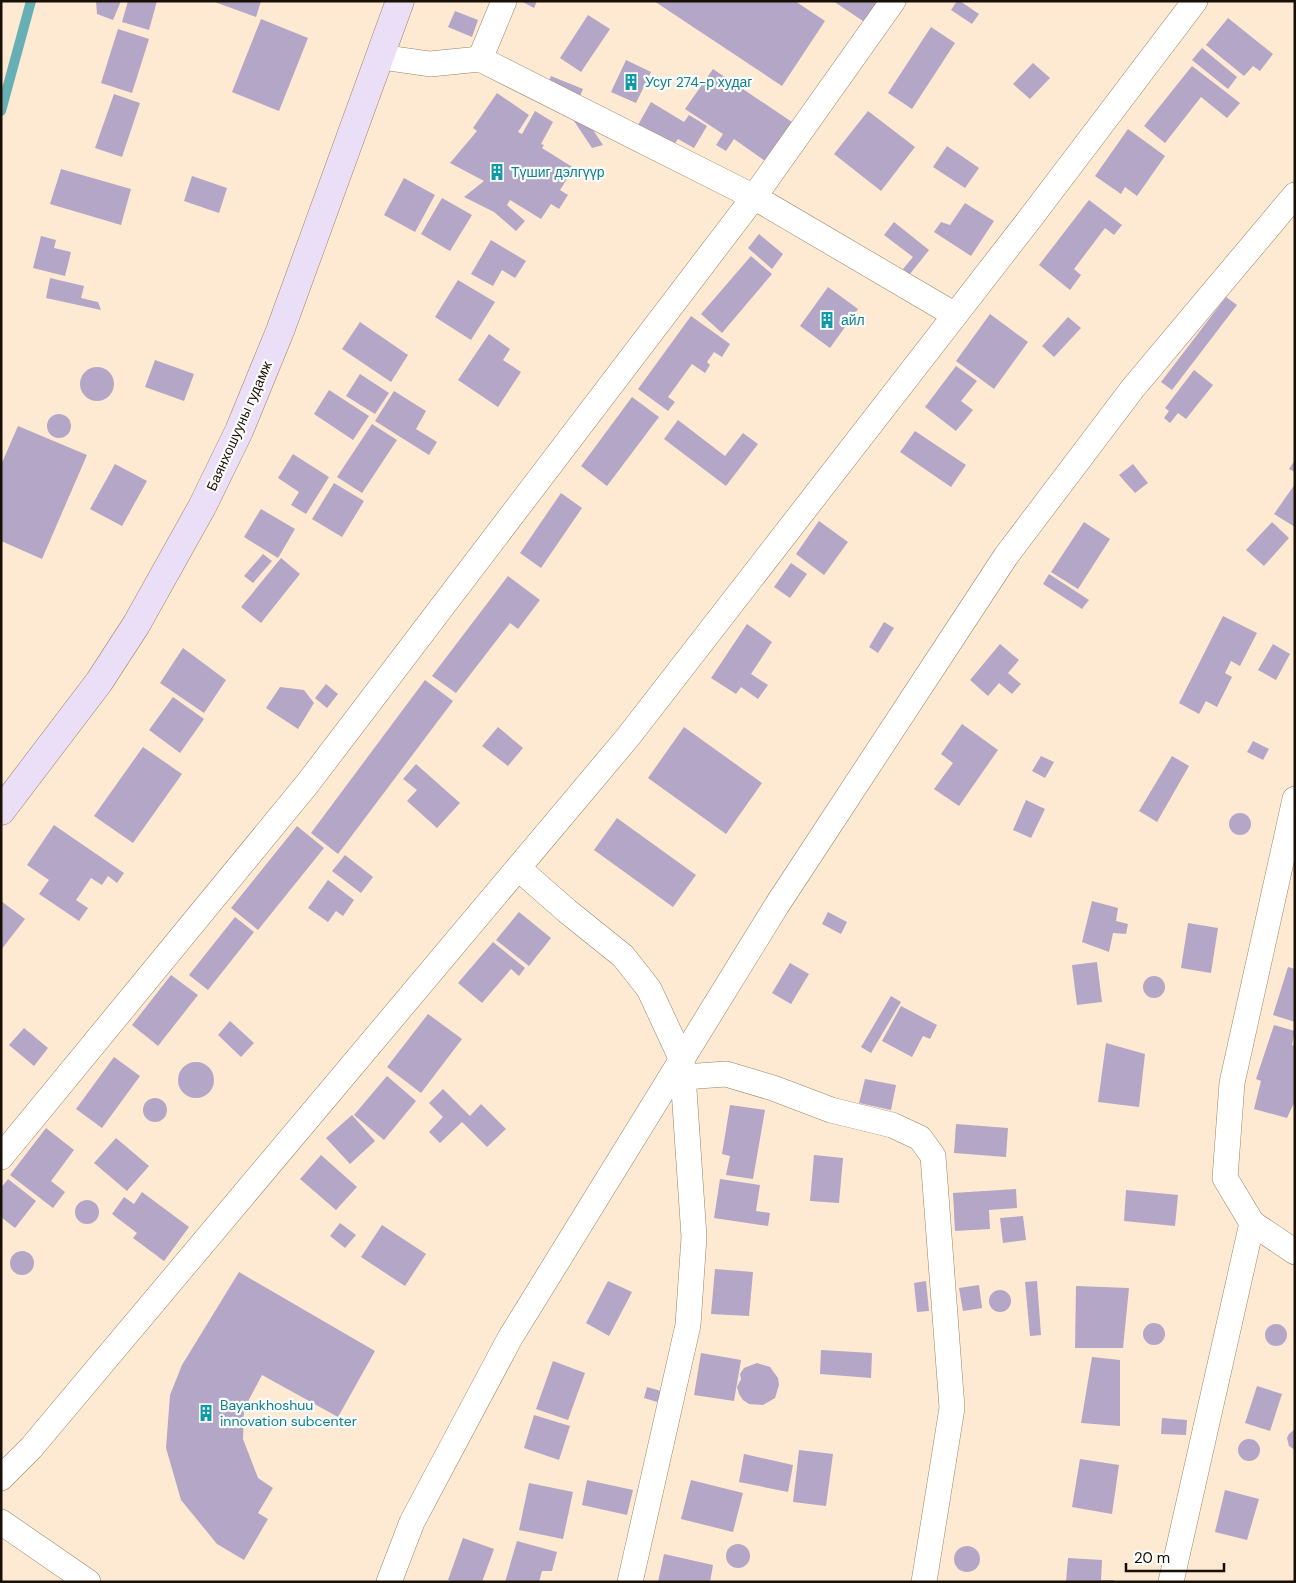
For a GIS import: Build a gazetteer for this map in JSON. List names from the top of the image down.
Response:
{
  "streets": {
    "main road": ["Баянхошууны гудамж"]
  },
  "places": {
    "building": [
      "Усуг 274-р худаг",
      "Түшиг дэлгүүр",
      "айл",
      "Bayankhoshuu innovation subcenter"
    ]
  },
  "scale_bar": "20 m"
}
